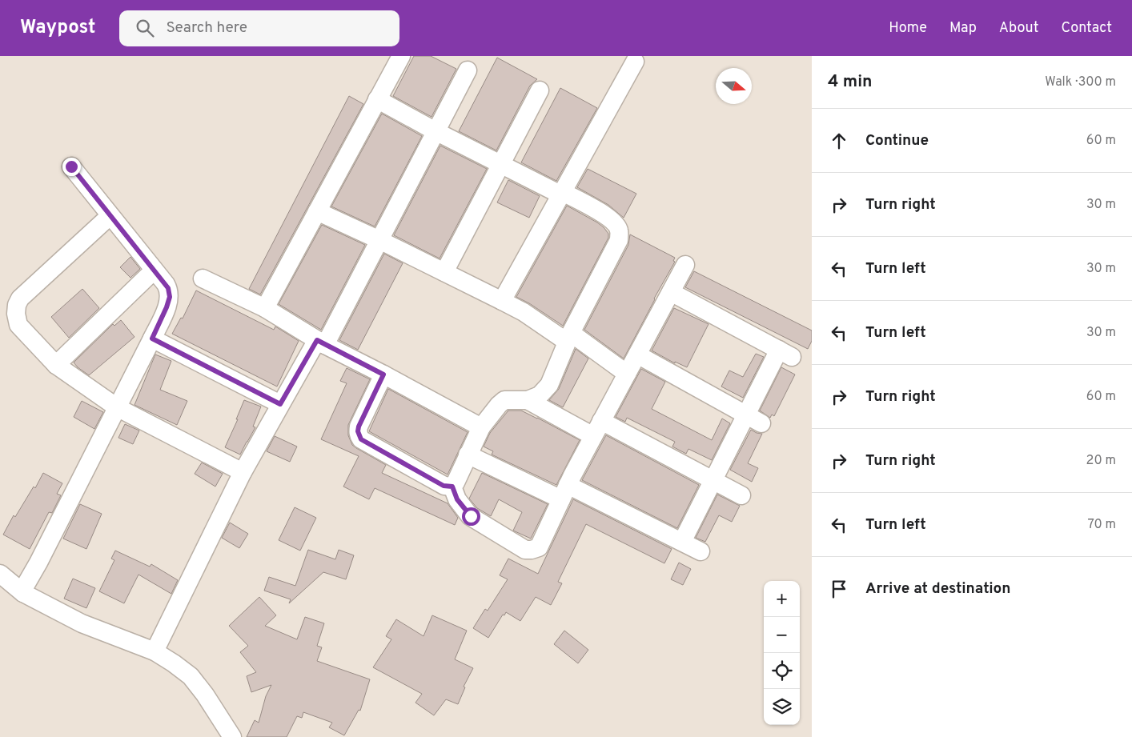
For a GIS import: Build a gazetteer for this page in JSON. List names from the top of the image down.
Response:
{
  "north": "right",
  "page": {
    "header": "Waypost",
    "search": "Search here",
    "nav": [
      "Home",
      "Map",
      "About",
      "Contact"
    ],
    "heading": ["4 min", "Walk · 300 m"],
    "list": [
      ["Continue", "60 m"],
      ["Turn right", "30 m"],
      ["Turn left", "30 m"],
      ["Turn left", "30 m"],
      ["Turn right", "60 m"],
      ["Turn right", "20 m"],
      ["Turn left", "70 m"],
      "Arrive at destination"
    ],
    "map_buttons": ["+", "−"]
  }
}
